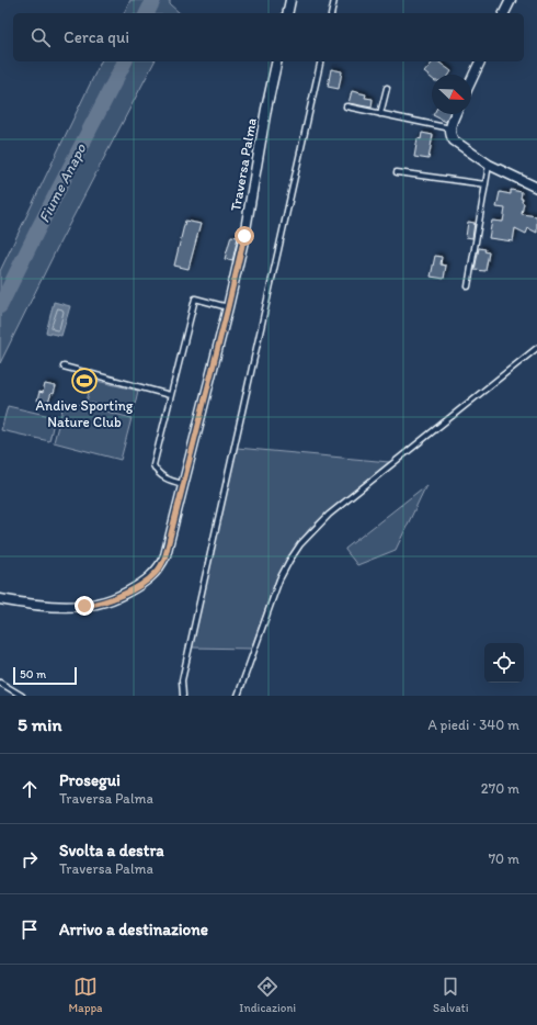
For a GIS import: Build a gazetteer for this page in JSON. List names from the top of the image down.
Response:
{
  "streets": {
    "street": ["Traversa Palma"]
  },
  "water": ["Fiume Anapo"],
  "places": {
    "sports": ["Andive Sporting Nature Club"]
  },
  "scale_bar": "50 m",
  "north": "bottom right",
  "page": {
    "search": "Cerca qui",
    "scale": "50 m",
    "heading": ["5 min", "A piedi · 340 m"],
    "list": [
      ["Prosegui", "Traversa Palma", "270 m"],
      ["Svolta a destra", "Traversa Palma", "70 m"],
      "Arrivo a destinazione"
    ],
    "nav": ["Mappa", "Indicazioni", "Salvati"]
  }
}
